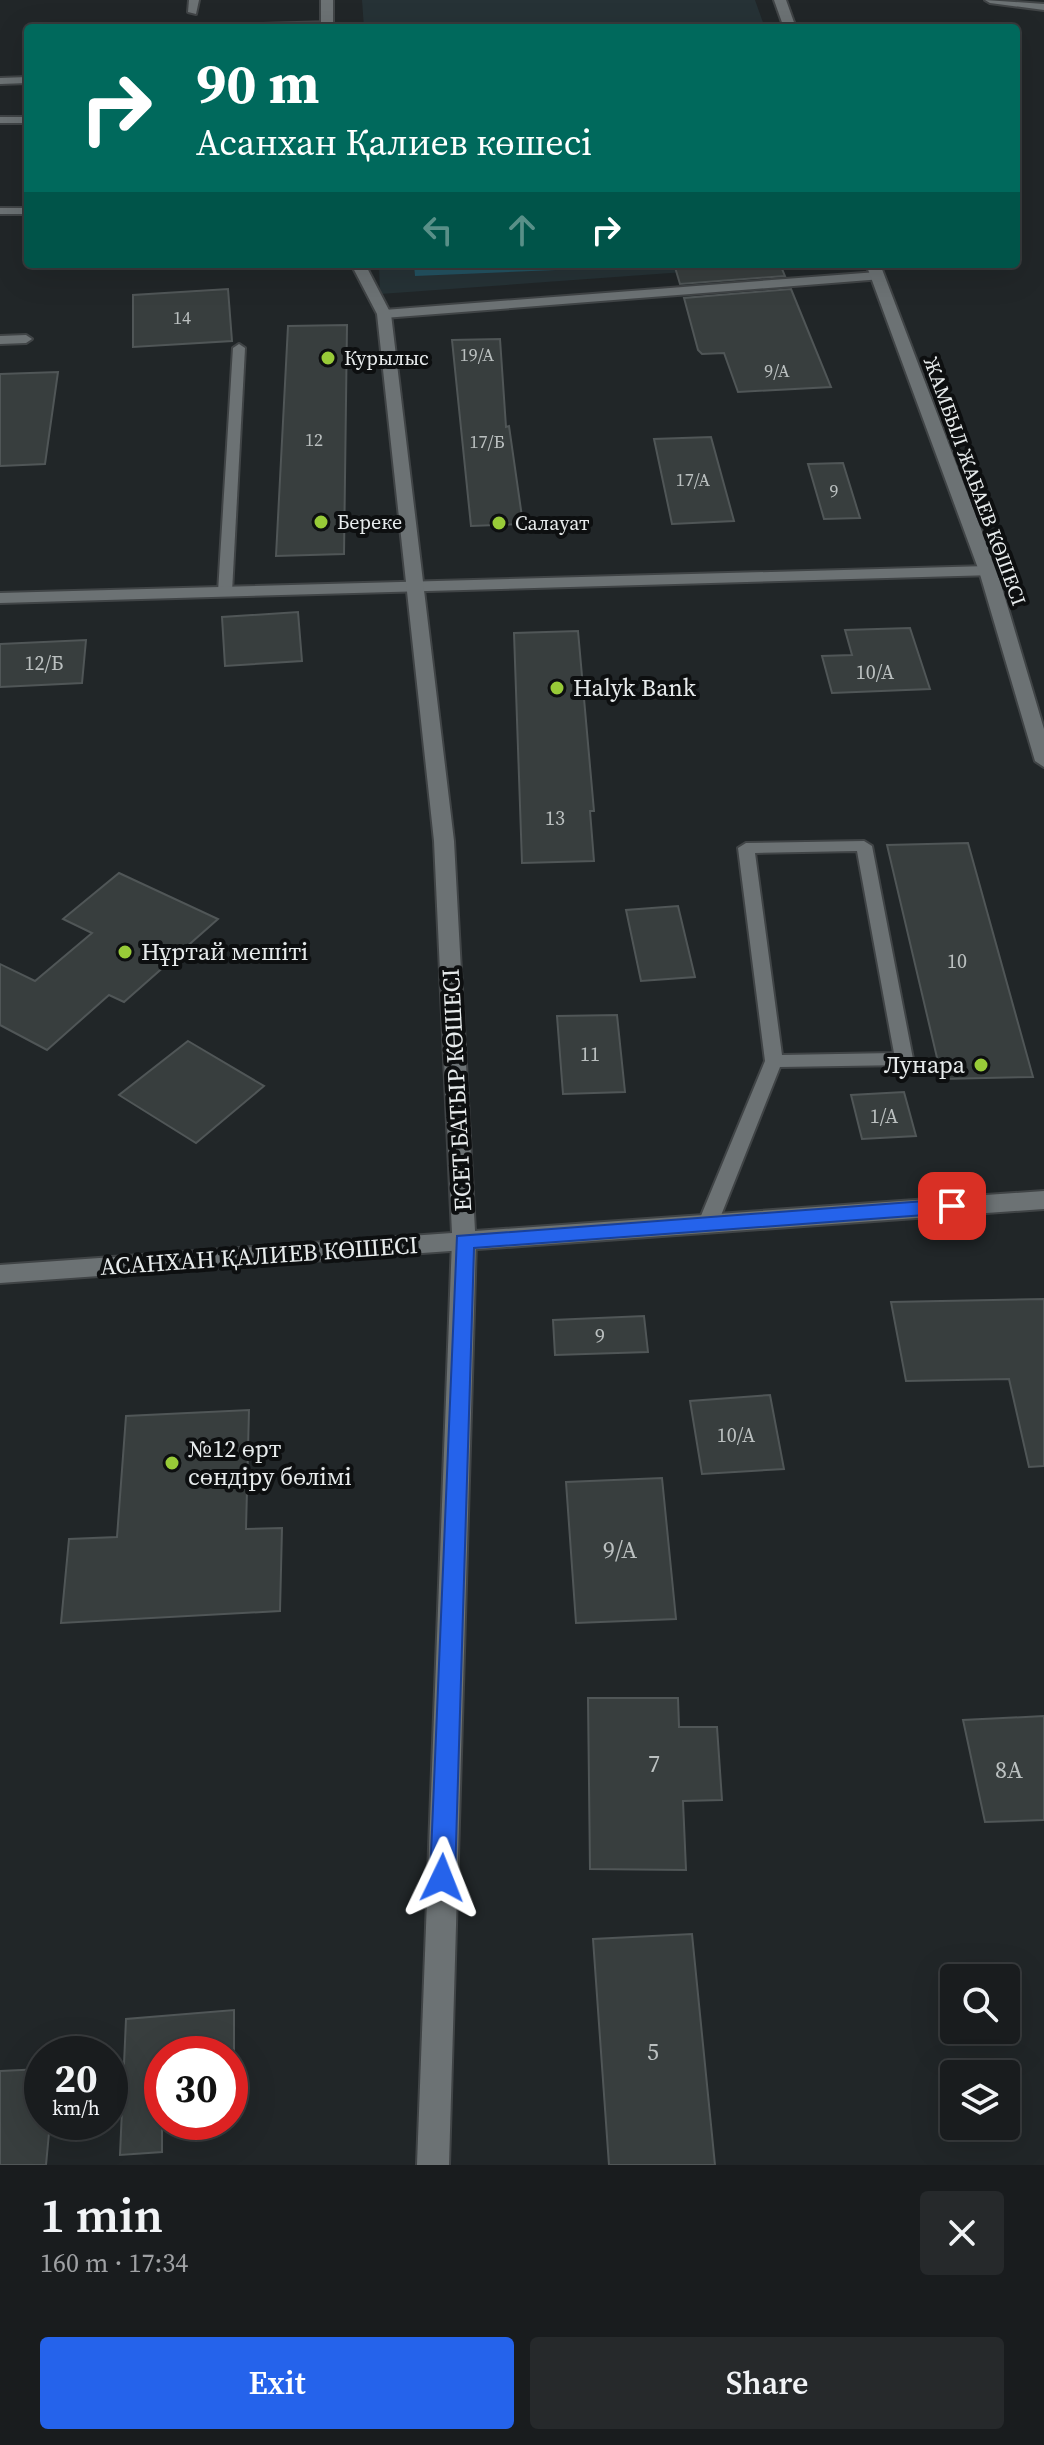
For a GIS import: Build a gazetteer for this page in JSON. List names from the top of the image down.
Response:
{
  "streets": {
    "street": ["ЖАМБЫЛ ЖАБАЕВ КӨШЕСІ", "ЕСЕТ БАТЫР КӨШЕСІ", "АСАНХАН ҚАЛИЕВ КӨШЕСІ"]
  },
  "crossings": [
    ["ЕСЕТ БАТЫР КӨШЕСІ", "АСАНХАН ҚАЛИЕВ КӨШЕСІ"]
  ],
  "places": [
    "Курылыс",
    "Береке",
    "Салауат",
    "Halyk Bank",
    "Нұртай мешіті",
    "Лунара",
    "№12 өрт сөндіру бөлімі"
  ],
  "house_numbers": [
    "14",
    "19/А",
    "9/А",
    "12",
    "17/Б",
    "17/А",
    "9",
    "12/Б",
    "10/А",
    "13",
    "10",
    "11",
    "1/А",
    "9",
    "10/А",
    "9/А",
    "7",
    "8А",
    "5"
  ],
  "page": {
    "turn": ["90 m", "Асанхан Қалиев көшесі"],
    "speed": "20 km/h",
    "limit": "30",
    "heading": ["1 min", "160 m · 17:34"],
    "buttons": ["Exit", "Share"]
  }
}
